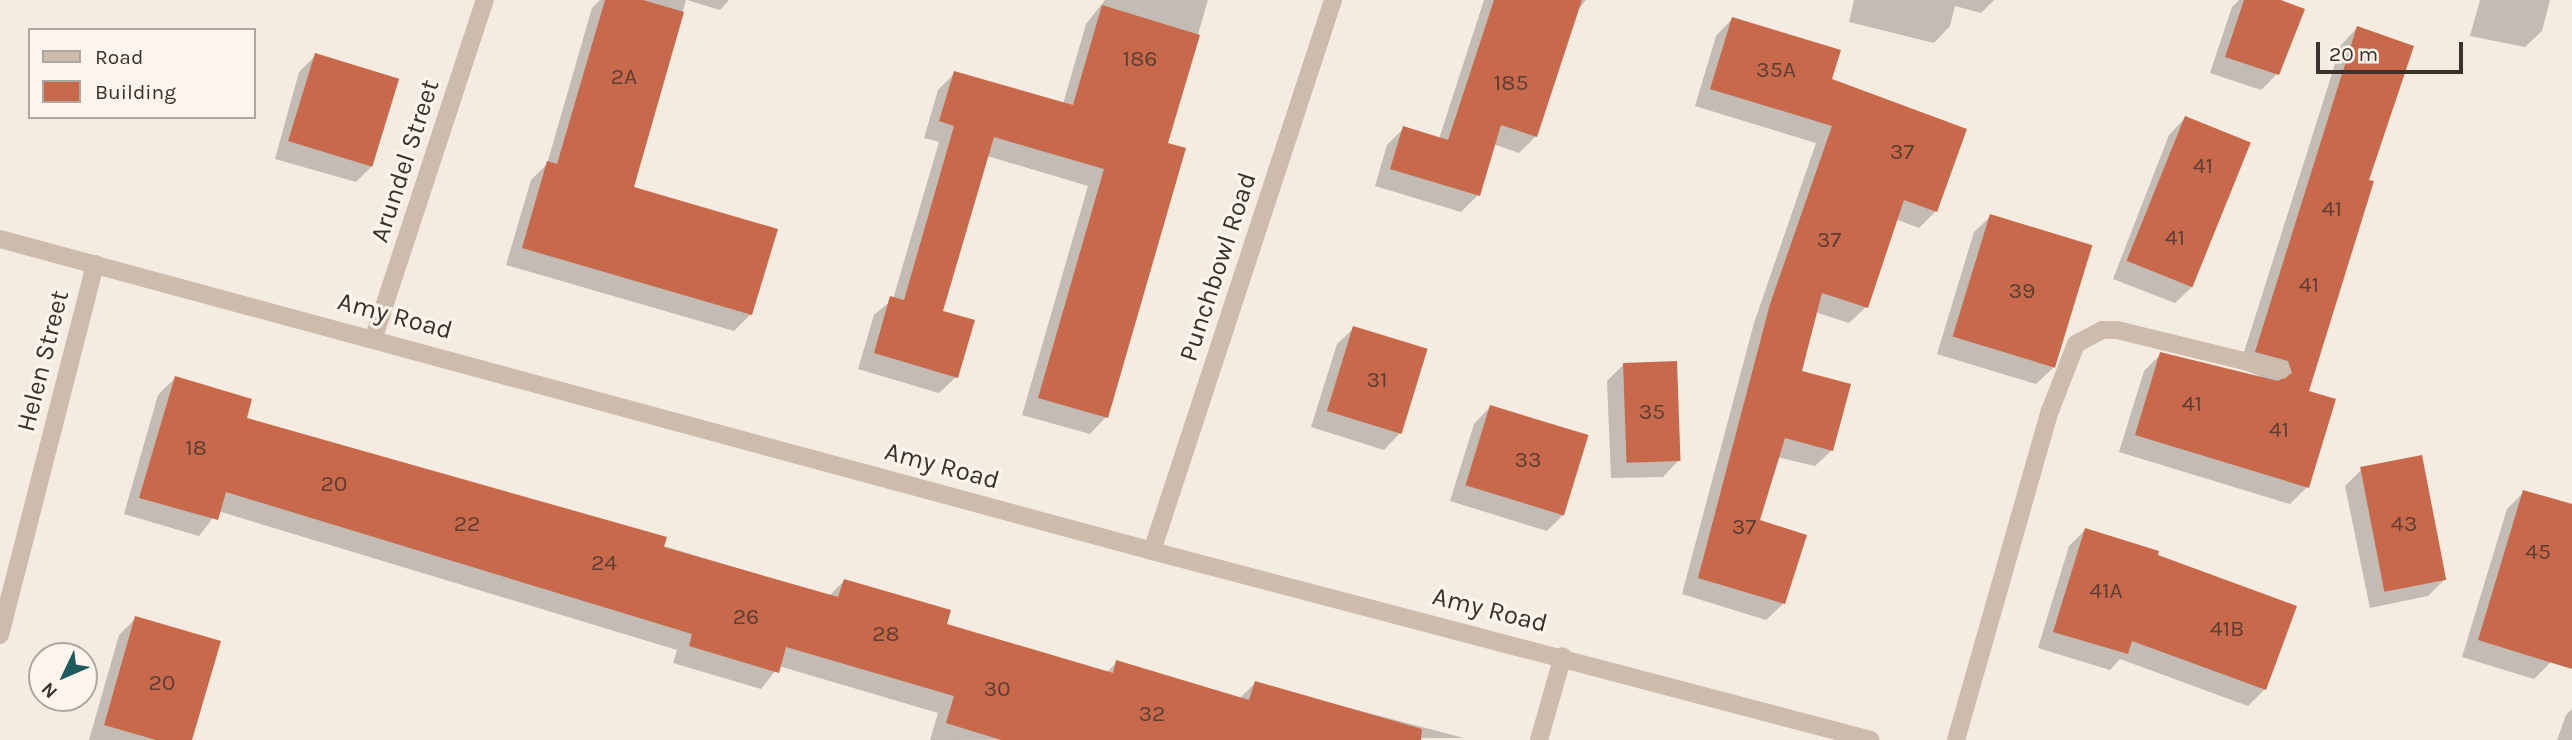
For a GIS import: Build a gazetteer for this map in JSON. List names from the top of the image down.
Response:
{
  "streets": {
    "street": [
      "Arundel Street",
      "Punchbowl Road",
      "Amy Road",
      "Helen Street"
    ]
  },
  "crossings": [
    ["Arundel Street", "Amy Road"],
    ["Punchbowl Road", "Amy Road"],
    ["Amy Road", "Helen Street"]
  ],
  "house_numbers": [
    "186",
    "35A",
    "2A",
    "185",
    "37",
    "41",
    "41",
    "41",
    "37",
    "41",
    "39",
    "31",
    "41",
    "35",
    "41",
    "18",
    "33",
    "20",
    "22",
    "43",
    "37",
    "45",
    "24",
    "41A",
    "26",
    "41B",
    "28",
    "20",
    "30",
    "32"
  ],
  "legend": ["Road", "Building"],
  "scale_bar": "20 m",
  "north": "bottom left"
}
